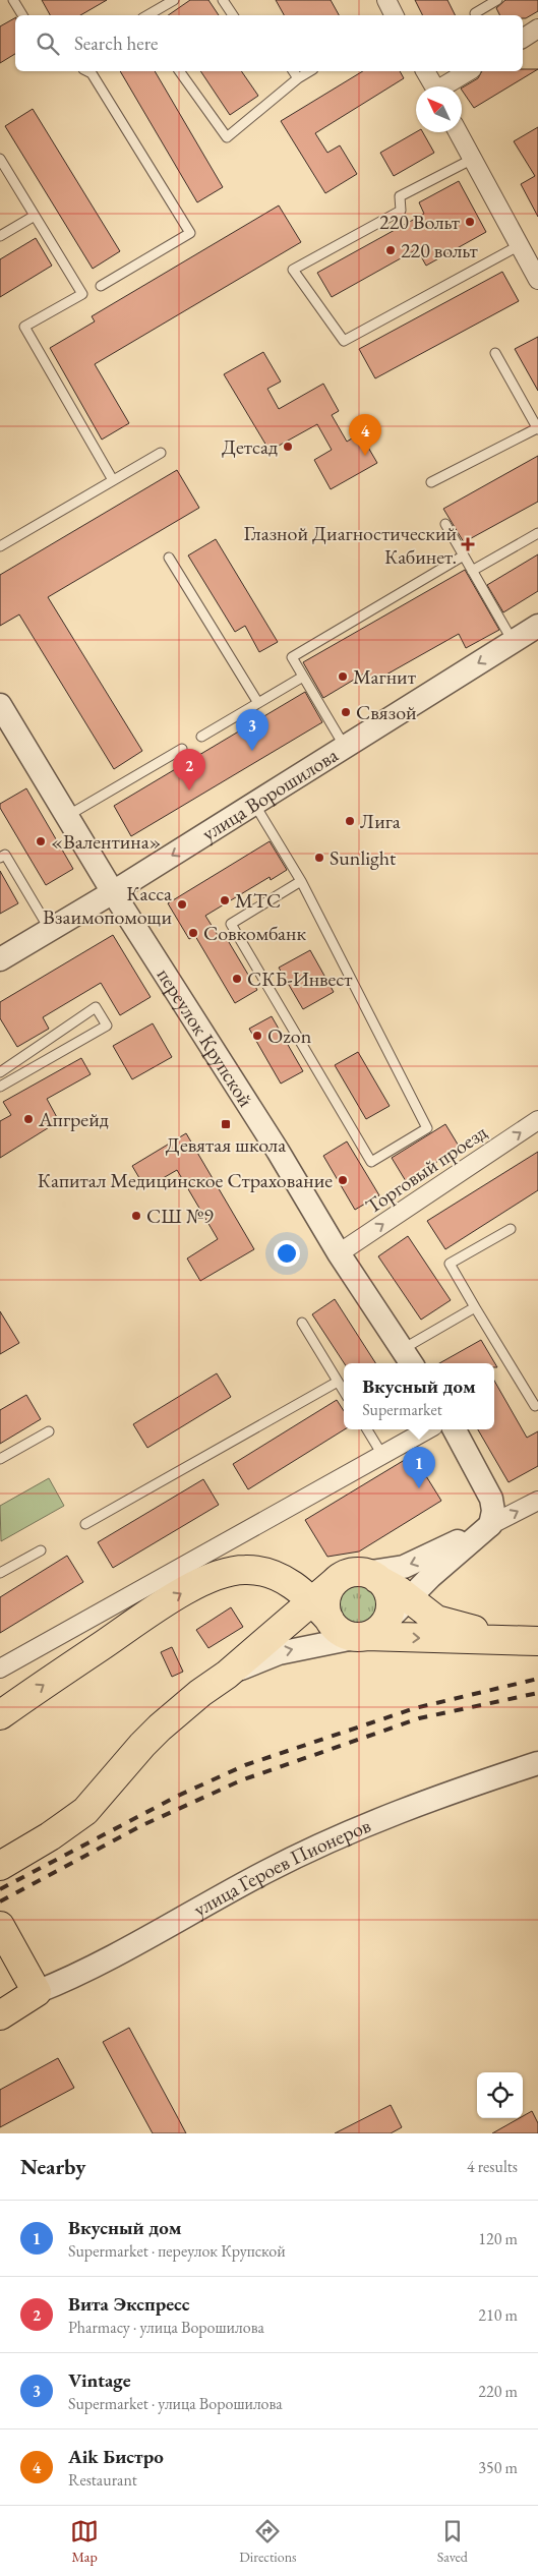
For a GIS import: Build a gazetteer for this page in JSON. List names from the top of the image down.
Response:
{
  "streets": {
    "main road": ["улица Героев Пионеров"],
    "street": ["улица Ворошилова", "переулок Крупской", "Торговый проезд"]
  },
  "crossings": [
    ["улица Ворошилова", "переулок Крупской"],
    ["переулок Крупской", "Торговый проезд"]
  ],
  "one_way": ["улица Ворошилова", "Торговый проезд"],
  "places": {
    "other": [
      "220 Вольт",
      "220 вольт",
      "Детсад",
      "Магнит",
      "Связой",
      "Лига",
      "«Валентина»",
      "Sunlight",
      "МТС",
      "Касса Взаимопомощи",
      "Совкомбанк",
      "СКБ-Инвест",
      "Ozon",
      "Апгрейд",
      "Капитал Медицинское Страхование",
      "СШ №9"
    ],
    "health": ["Глазной Диагностический Кабинет."],
    "transit": ["Девятая школа"]
  },
  "north": "top left",
  "page": {
    "search": "Search here",
    "pins": [
      "4",
      "3",
      "2",
      "1"
    ],
    "popup": ["Вкусный дом", "Supermarket"],
    "heading": ["Nearby", "4 results"],
    "list": [
      {
        "mark": "1",
        "name": "Вкусный дом",
        "note": "Supermarket · переулок Крупской",
        "value": "120 m"
      },
      {
        "mark": "2",
        "name": "Вита Экспресс",
        "note": "Pharmacy · улица Ворошилова",
        "value": "210 m"
      },
      {
        "mark": "3",
        "name": "Vintage",
        "note": "Supermarket · улица Ворошилова",
        "value": "220 m"
      },
      {
        "mark": "4",
        "name": "Aik Бистро",
        "note": "Restaurant",
        "value": "350 m"
      }
    ],
    "nav": ["Map", "Directions", "Saved"]
  }
}
